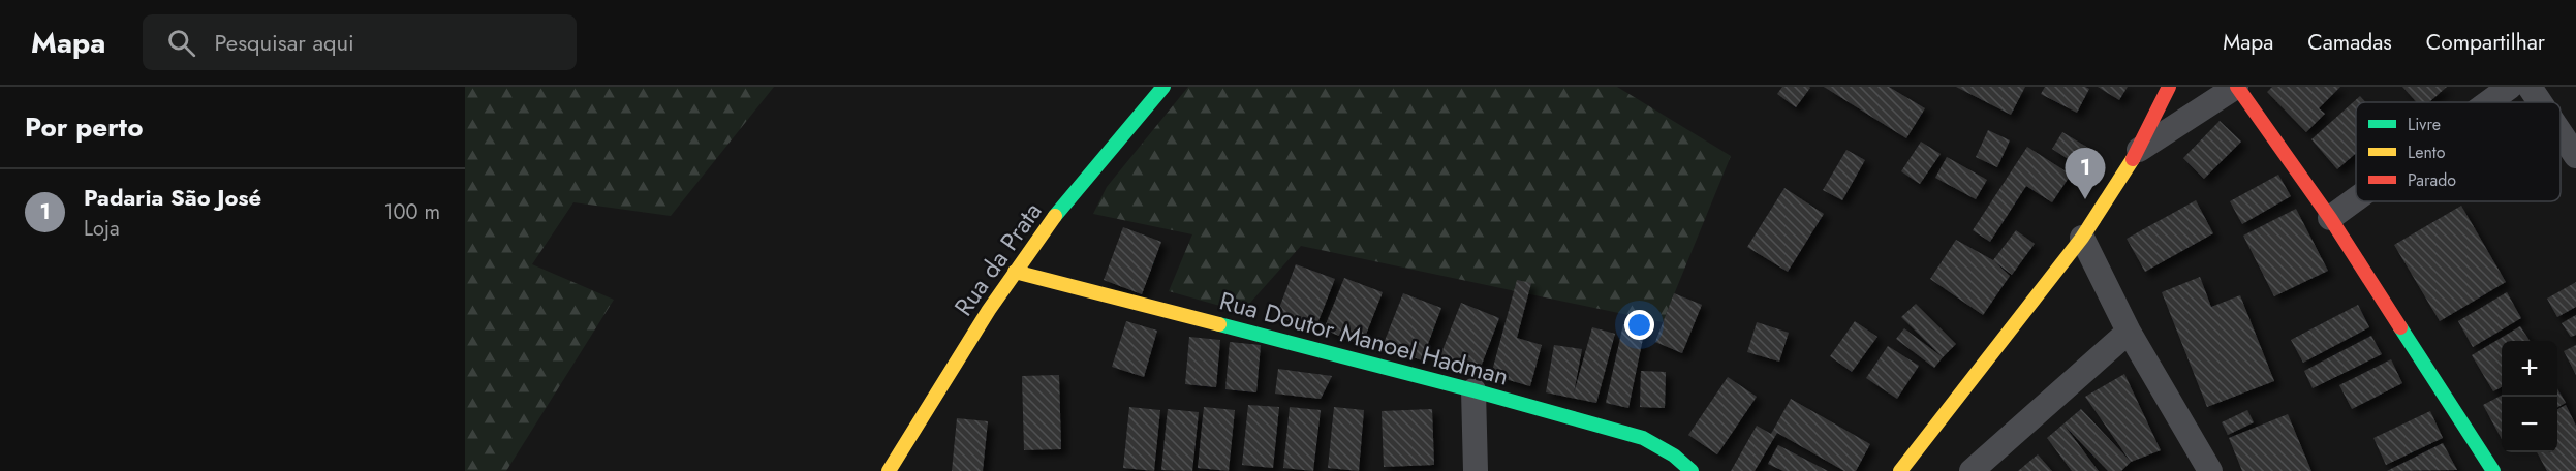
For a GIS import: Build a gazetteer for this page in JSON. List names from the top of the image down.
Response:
{
  "streets": {
    "street": ["Rua da Prata", "Rua Doutor Manoel Hadman"]
  },
  "crossings": [
    ["Rua da Prata", "Rua Doutor Manoel Hadman"]
  ],
  "legend": ["Livre", "Lento", "Parado"],
  "page": {
    "header": "Mapa",
    "search": "Pesquisar aqui",
    "nav": ["Mapa", "Camadas", "Compartilhar"],
    "heading": "Por perto",
    "pins": "1",
    "list": [
      {
        "mark": "1",
        "name": "Padaria São José",
        "note": "Loja",
        "value": "100 m"
      }
    ],
    "map_buttons": ["+", "−"]
  }
}
